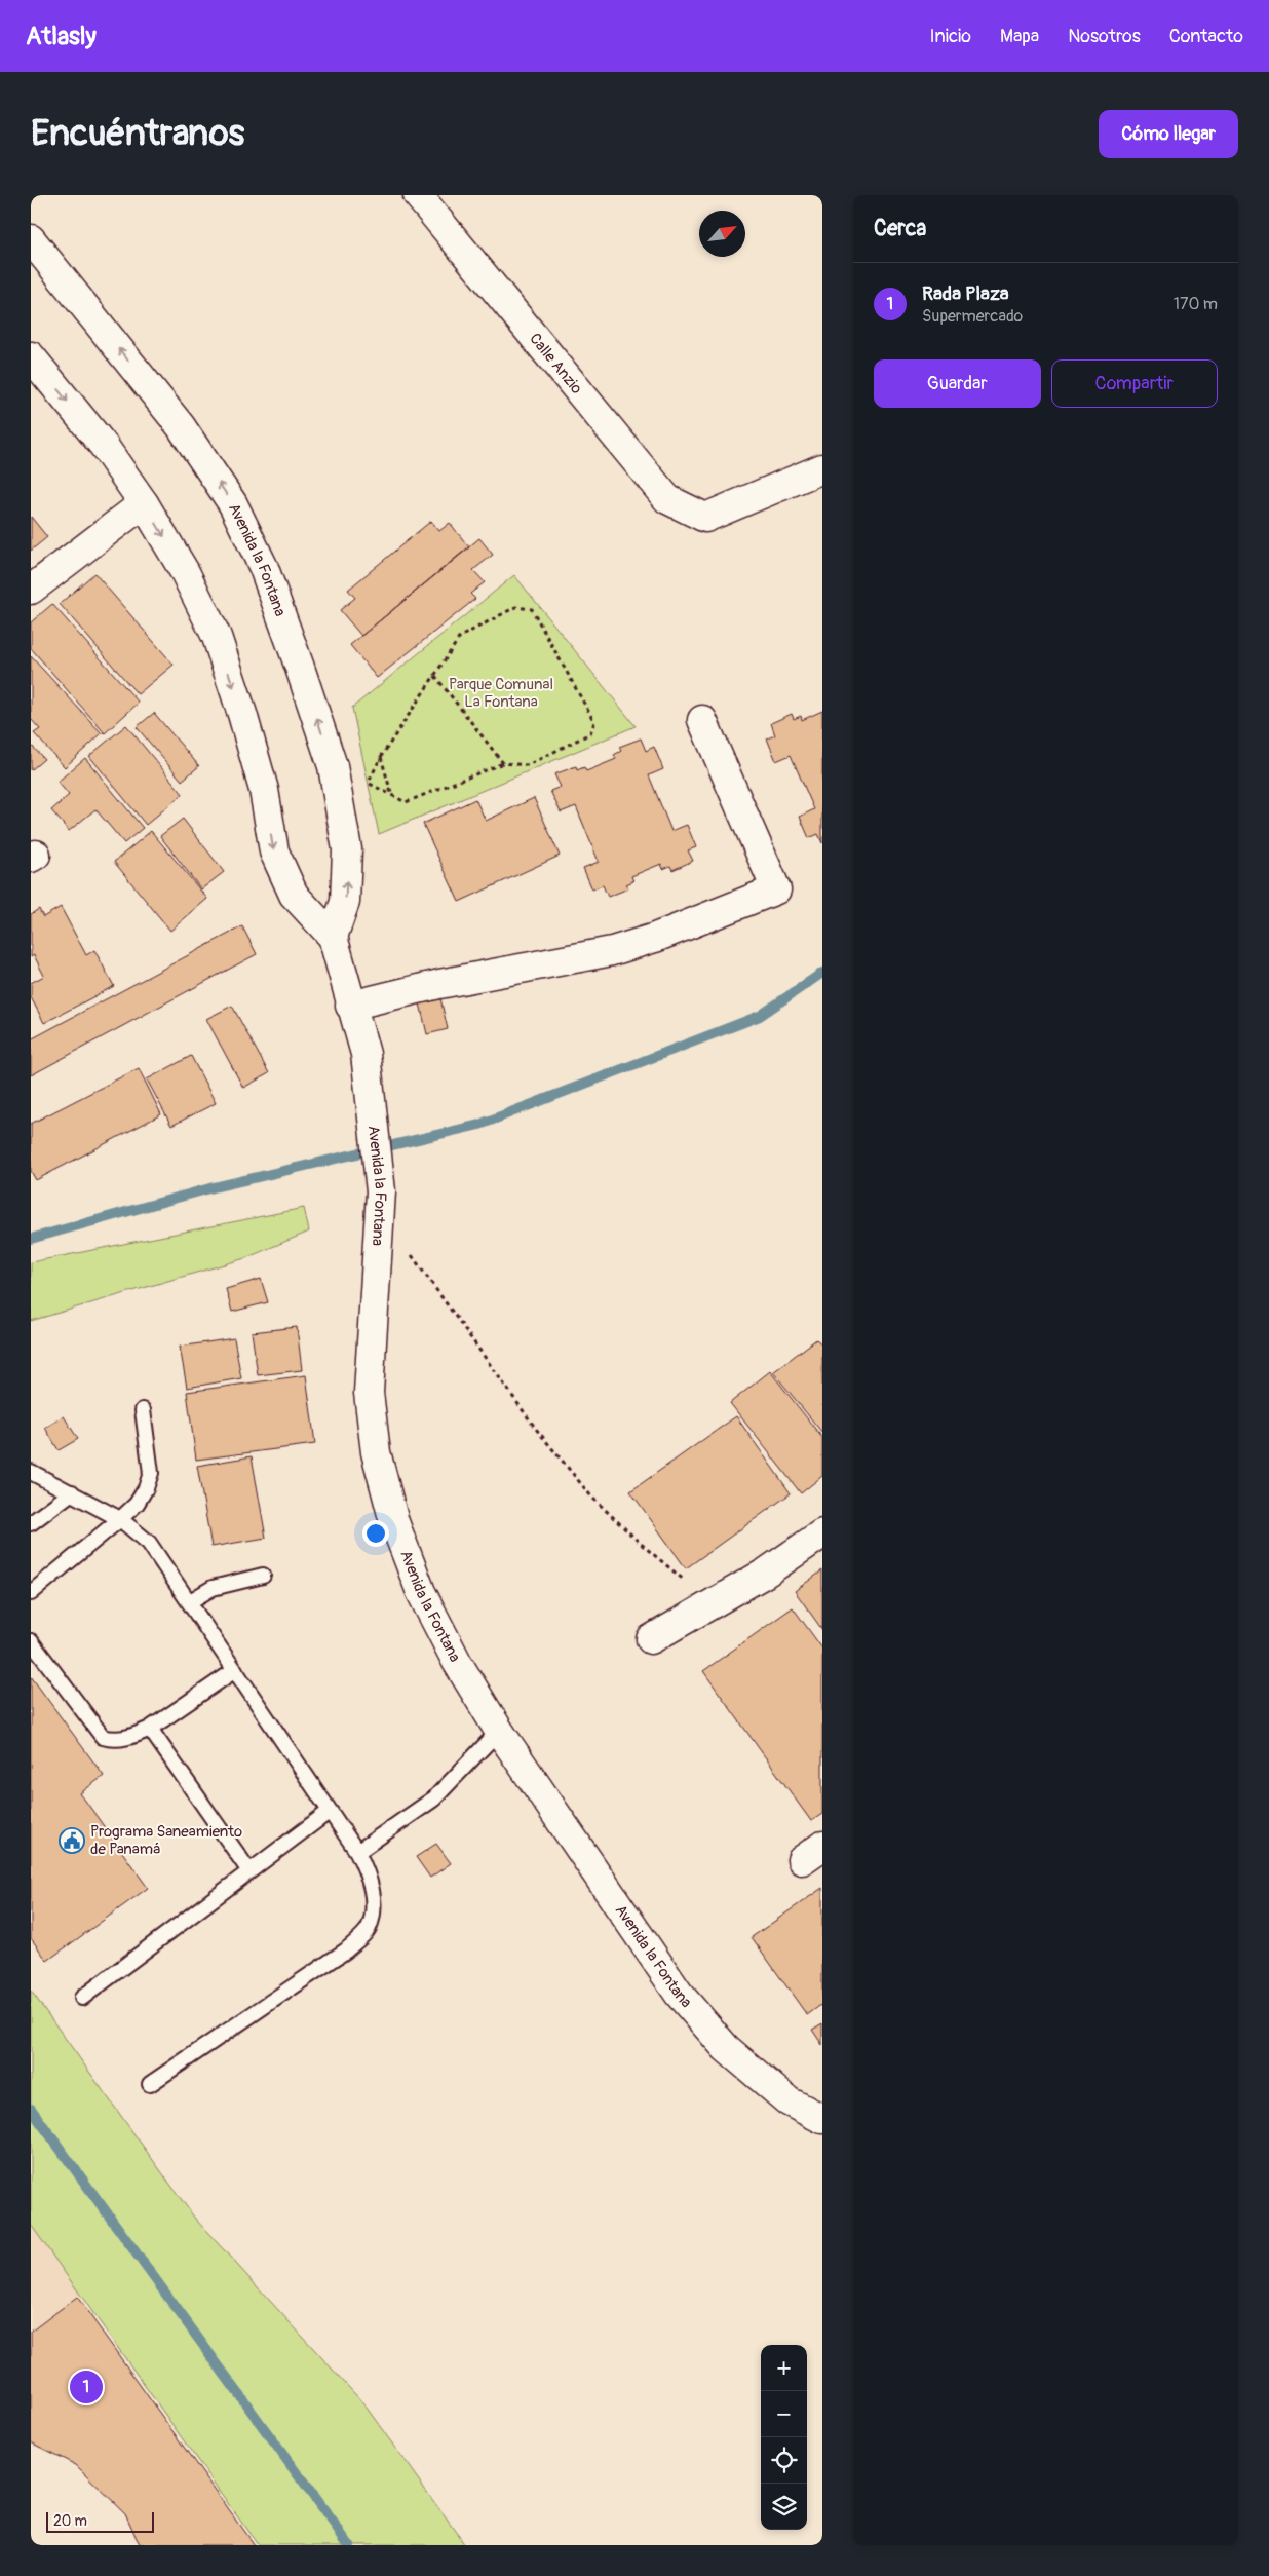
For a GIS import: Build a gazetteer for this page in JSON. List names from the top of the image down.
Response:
{
  "streets": {
    "street": ["Calle Anzio", "Avenida la Fontana"]
  },
  "parks": ["Parque Comunal La Fontana"],
  "places": {
    "public building": ["Programa Saneamiento de Panamá"]
  },
  "scale_bar": "20 m",
  "north": "top right",
  "page": {
    "header": "Atlasly",
    "nav": [
      "Inicio",
      "Mapa",
      "Nosotros",
      "Contacto"
    ],
    "buttons": [
      "Cómo llegar",
      ["Guardar", "Compartir"]
    ],
    "title": "Encuéntranos",
    "heading": "Cerca",
    "list": [
      {
        "mark": "1",
        "name": "Rada Plaza",
        "note": "Supermercado",
        "value": "170 m"
      }
    ],
    "map_buttons": ["+", "−"],
    "pins": "1",
    "scale": "20 m"
  }
}
